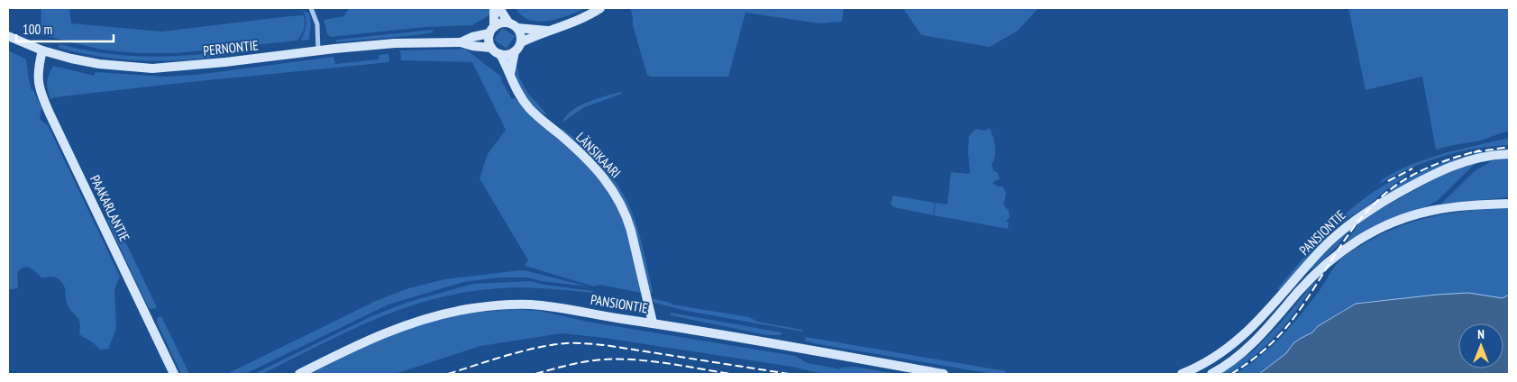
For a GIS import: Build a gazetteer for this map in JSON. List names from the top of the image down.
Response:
{
  "streets": {
    "street": [
      "PERNONTIE",
      "LÄNSIKAARI",
      "PAAKARLANTIE",
      "PANSIONTIE"
    ]
  },
  "crossings": [
    ["PERNONTIE", "LÄNSIKAARI"],
    ["PERNONTIE", "PAAKARLANTIE"],
    ["LÄNSIKAARI", "PANSIONTIE"]
  ],
  "scale_bar": "100 m",
  "north": "top"
}
